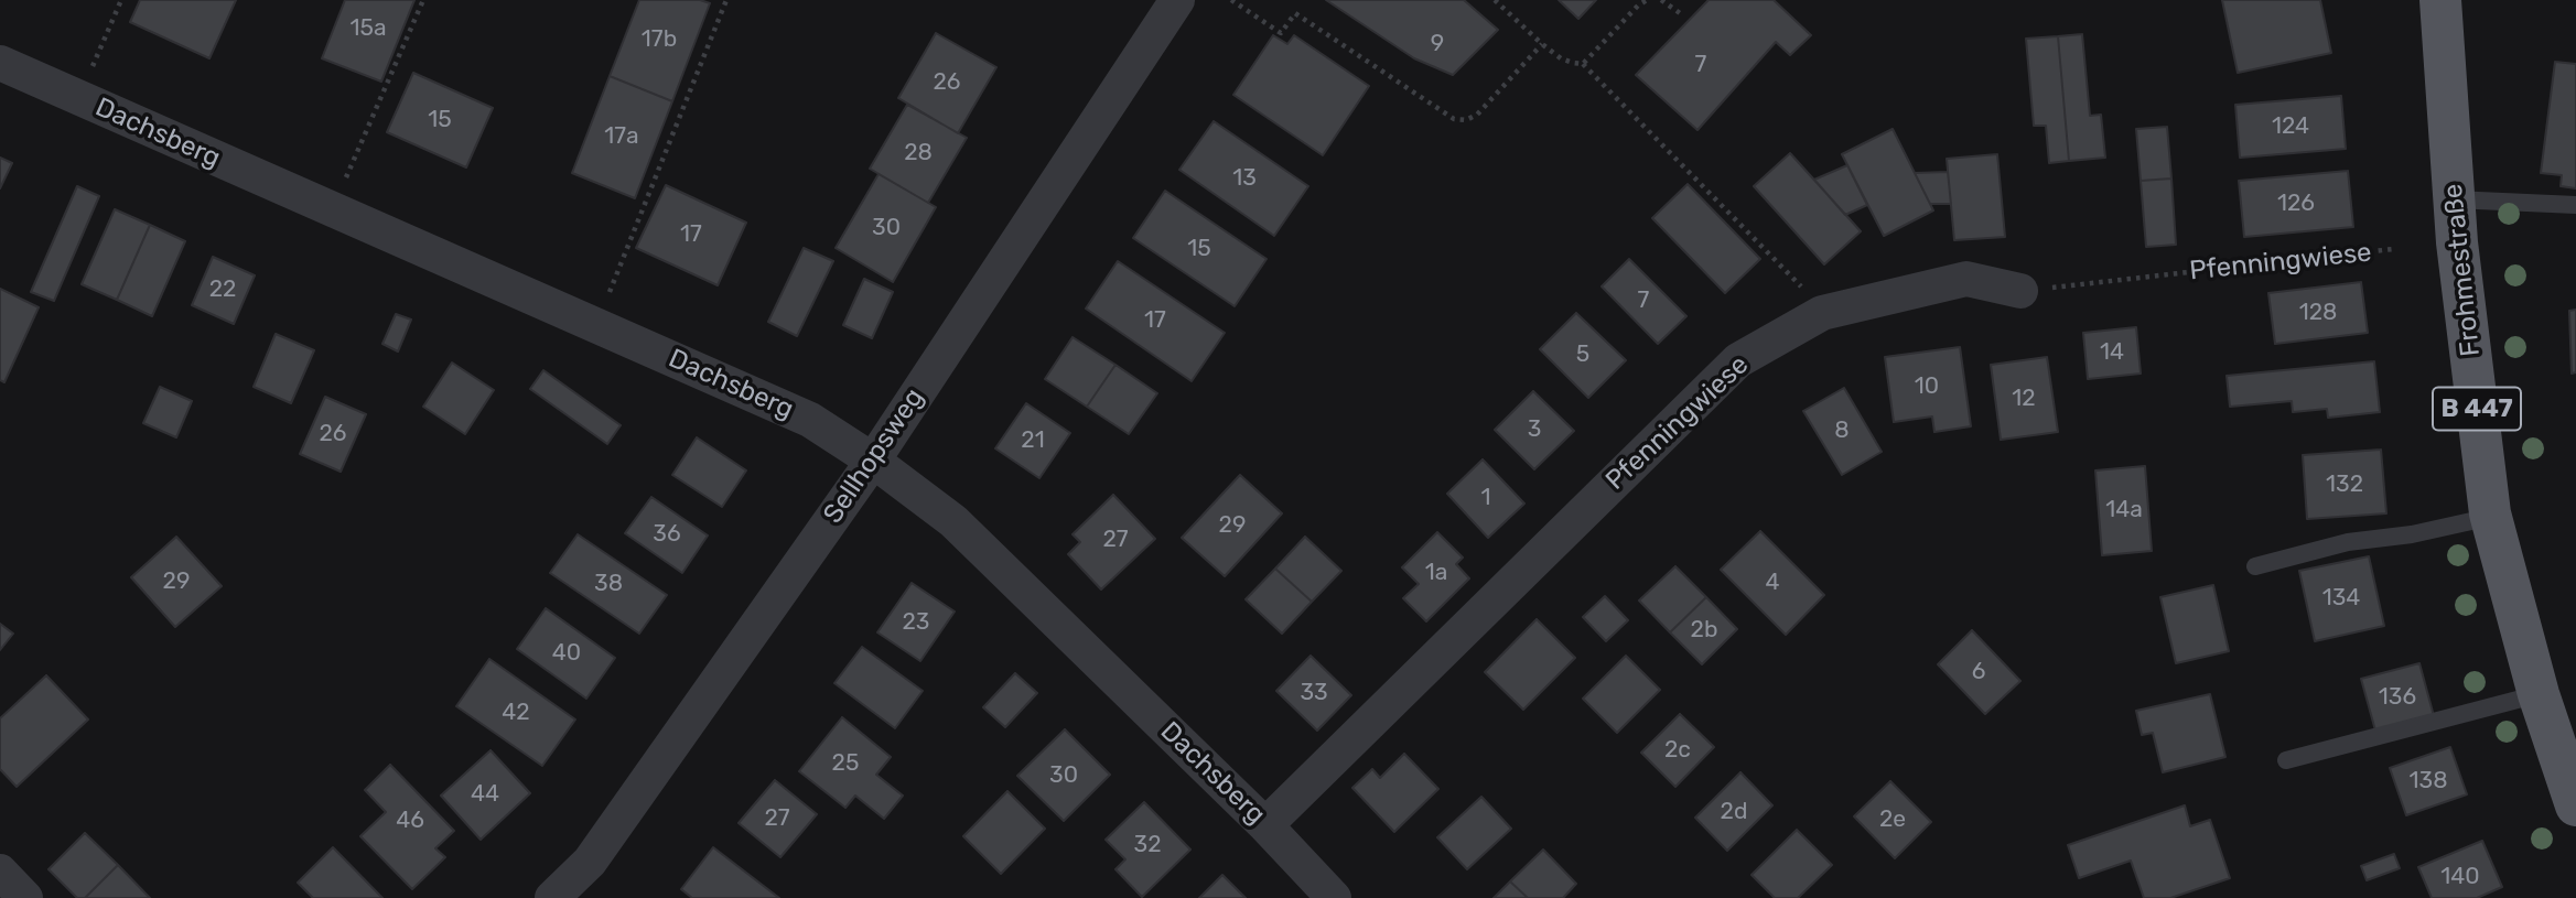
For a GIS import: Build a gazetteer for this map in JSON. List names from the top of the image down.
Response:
{
  "streets": {
    "main road": ["Frohmestraße", "B 447"],
    "street": ["Dachsberg", "Pfenningwiese", "Sellhopsweg"]
  },
  "crossings": [
    ["Dachsberg", "Pfenningwiese"],
    ["Dachsberg", "Sellhopsweg"]
  ],
  "house_numbers": [
    "15a",
    "17b",
    "9",
    "7",
    "26",
    "15",
    "124",
    "17a",
    "28",
    "13",
    "126",
    "30",
    "17",
    "15",
    "22",
    "7",
    "128",
    "17",
    "14",
    "5",
    "10",
    "12",
    "3",
    "8",
    "26",
    "21",
    "132",
    "1",
    "14a",
    "29",
    "36",
    "27",
    "1a",
    "29",
    "4",
    "38",
    "134",
    "23",
    "2b",
    "40",
    "6",
    "33",
    "136",
    "42",
    "2c",
    "25",
    "30",
    "138",
    "44",
    "2d",
    "27",
    "2e",
    "46",
    "32",
    "140"
  ]
}
